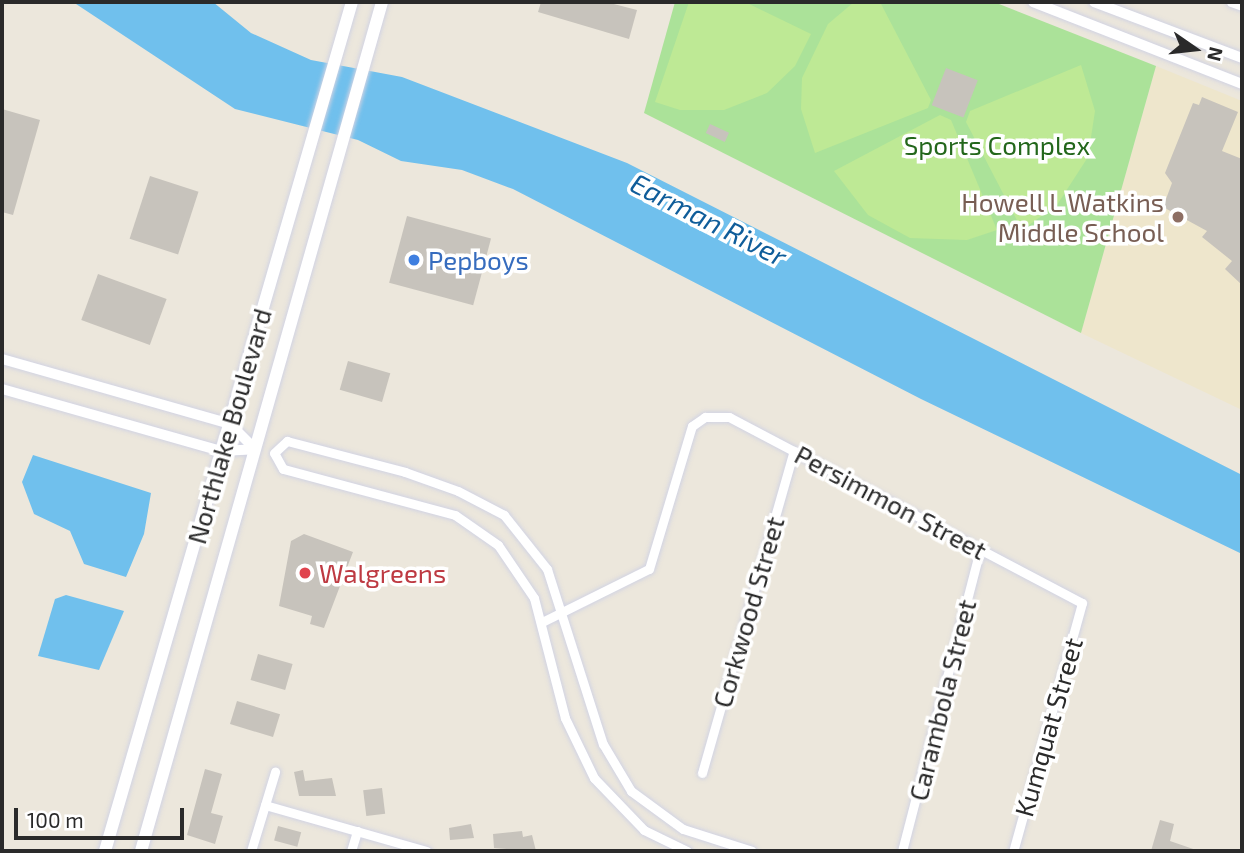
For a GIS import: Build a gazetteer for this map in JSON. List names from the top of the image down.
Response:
{
  "streets": {
    "main road": ["Northlake Boulevard"],
    "street": [
      "Persimmon Street",
      "Corkwood Street",
      "Carambola Street",
      "Kumquat Street"
    ]
  },
  "crossings": [
    ["Persimmon Street", "Corkwood Street"],
    ["Persimmon Street", "Carambola Street"],
    ["Persimmon Street", "Kumquat Street"]
  ],
  "water": ["Earman River"],
  "parks": ["Sports Complex"],
  "places": ["Howell L Watkins Middle School", "Pepboys", "Walgreens"],
  "scale_bar": "100 m",
  "north": "right"
}
